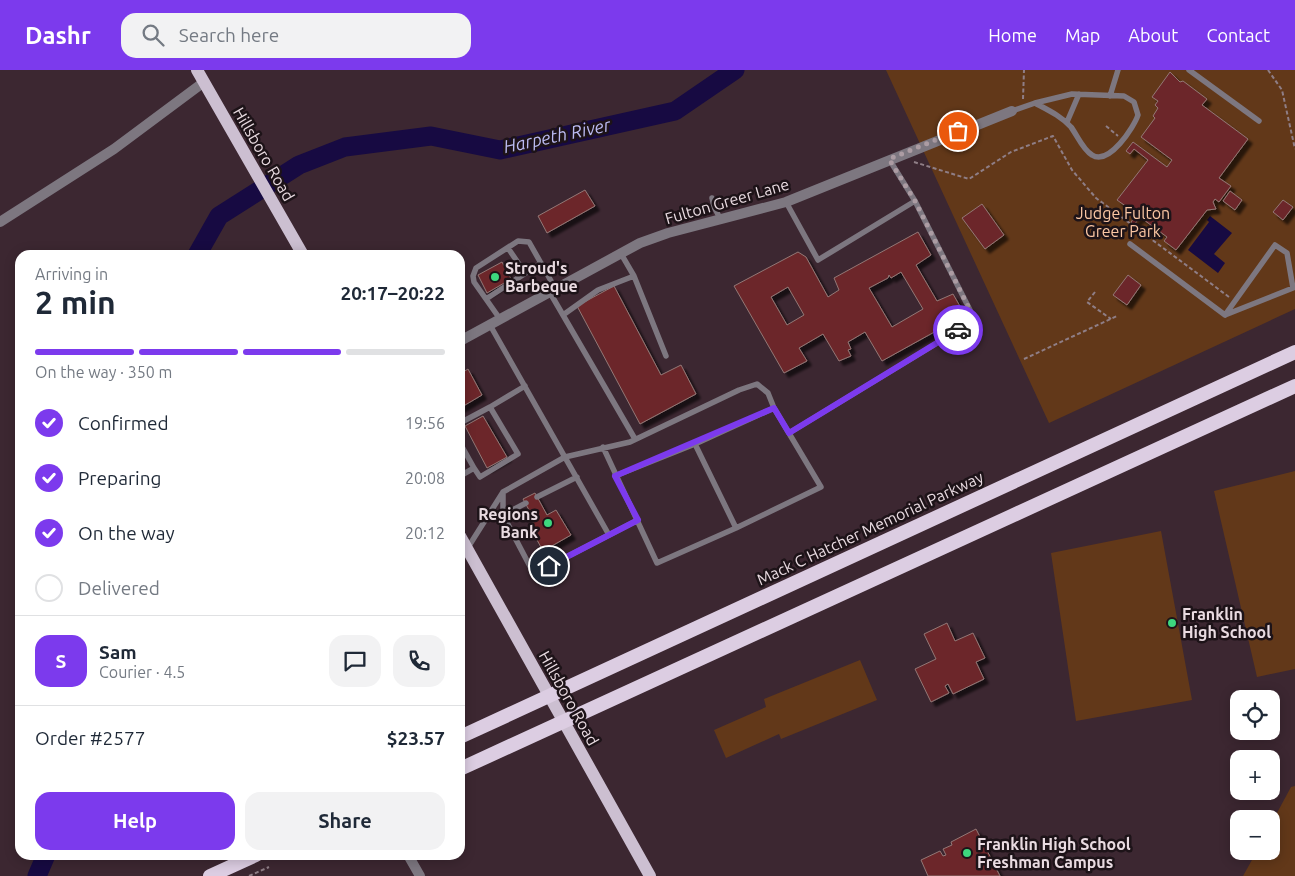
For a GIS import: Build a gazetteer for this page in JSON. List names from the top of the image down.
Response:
{
  "streets": {
    "highway": ["Mack C Hatcher Memorial Parkway"],
    "main road": ["Hillsboro Road"],
    "street": ["Fulton Greer Lane"]
  },
  "crossings": [
    ["Hillsboro Road", "Mack C Hatcher Memorial Parkway"]
  ],
  "water": ["Harpeth River"],
  "parks": ["Judge Fulton Greer Park"],
  "places": [
    "Stroud's Barbeque",
    "Regions Bank",
    "Franklin High School",
    "Franklin High School Freshman Campus"
  ],
  "page": {
    "header": "Dashr",
    "search": "Search here",
    "nav": [
      "Home",
      "Map",
      "About",
      "Contact"
    ],
    "heading": ["2 min", "Arriving in", "20:17–20:22"],
    "panel": [
      "Sam",
      "Courier · 4.5",
      "Order #2577",
      "$23.57"
    ],
    "bar": "On the way · 350 m",
    "list": [
      ["Confirmed", "19:56"],
      ["Preparing", "20:08"],
      ["On the way", "20:12"],
      "Delivered"
    ],
    "round": "S",
    "map_buttons": ["+", "−"],
    "buttons": ["Help", "Share"]
  }
}
